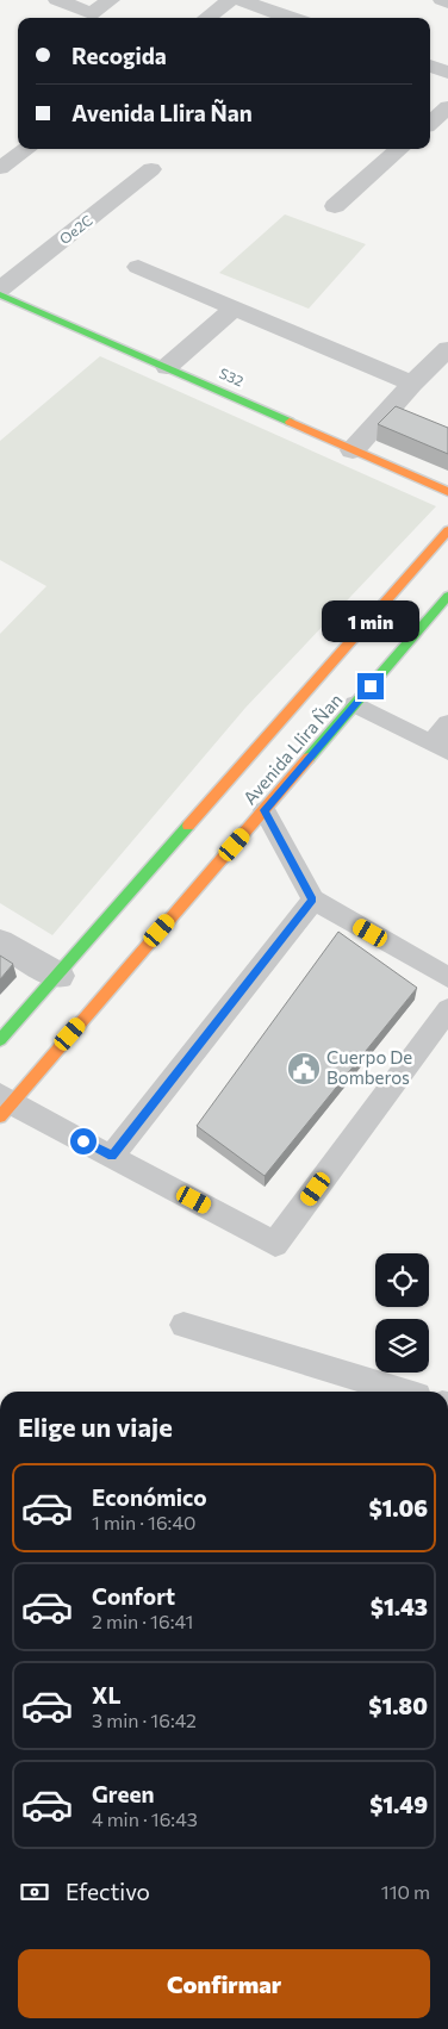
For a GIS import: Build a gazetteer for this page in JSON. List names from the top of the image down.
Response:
{
  "streets": {
    "street": ["Oe2C", "S32", "Avenida Llira Ñan"]
  },
  "crossings": [
    ["Oe2C", "S32"]
  ],
  "places": {
    "public building": ["Cuerpo De Bomberos"]
  },
  "page": {
    "banner": ["Recogida", "Avenida Llira Ñan"],
    "bubble": "1 min",
    "heading": "Elige un viaje",
    "list": [
      {
        "name": "Económico",
        "note": "1 min · 16:40",
        "value": "$1.06"
      },
      {
        "name": "Confort",
        "note": "2 min · 16:41",
        "value": "$1.43"
      },
      {
        "name": "XL",
        "note": "3 min · 16:42",
        "value": "$1.80"
      },
      {
        "name": "Green",
        "note": "4 min · 16:43",
        "value": "$1.49"
      }
    ],
    "pay": ["Efectivo", "110 m"],
    "buttons": "Confirmar"
  }
}
